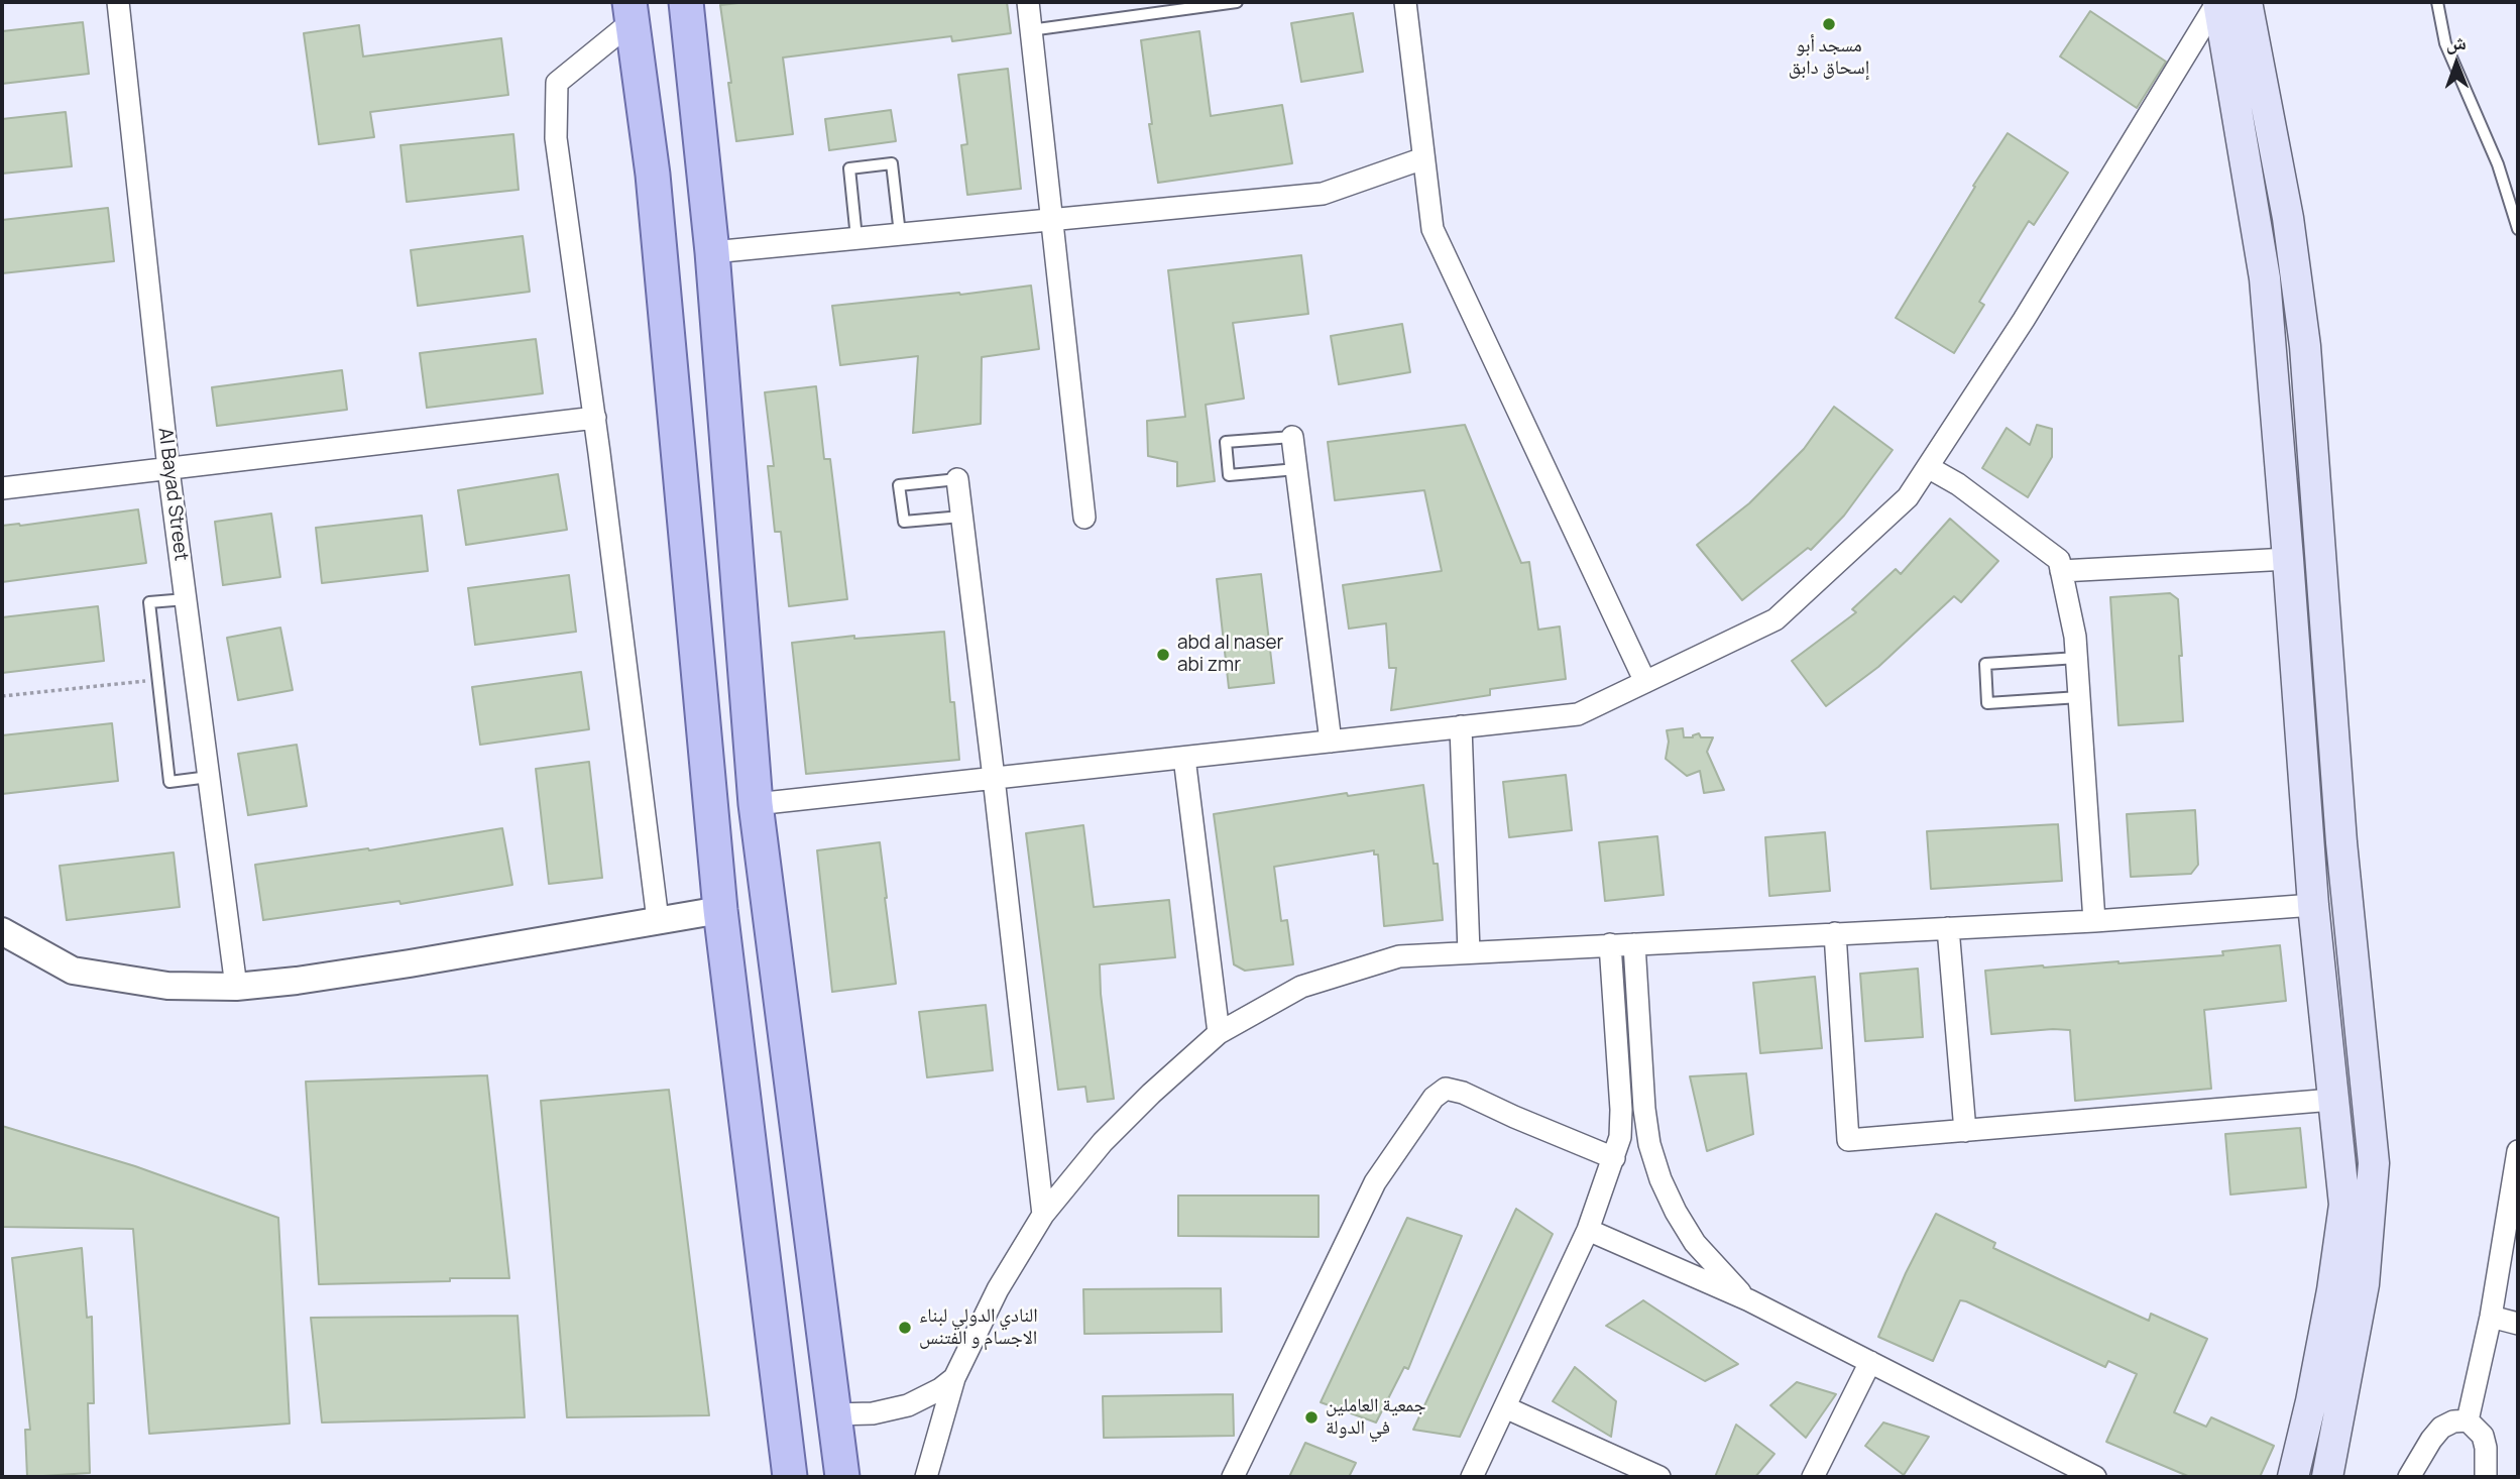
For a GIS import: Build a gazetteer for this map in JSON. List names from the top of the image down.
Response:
{
  "streets": {
    "street": ["Al Bayad Street"]
  },
  "places": [
    "مسجد أبو إسحاق دابق",
    "abd al naser abi zmr",
    "النادي الدولي لبناء الاجسام و الفتنس",
    "جمعية العاملين في الدولة"
  ],
  "north": "top"
}
